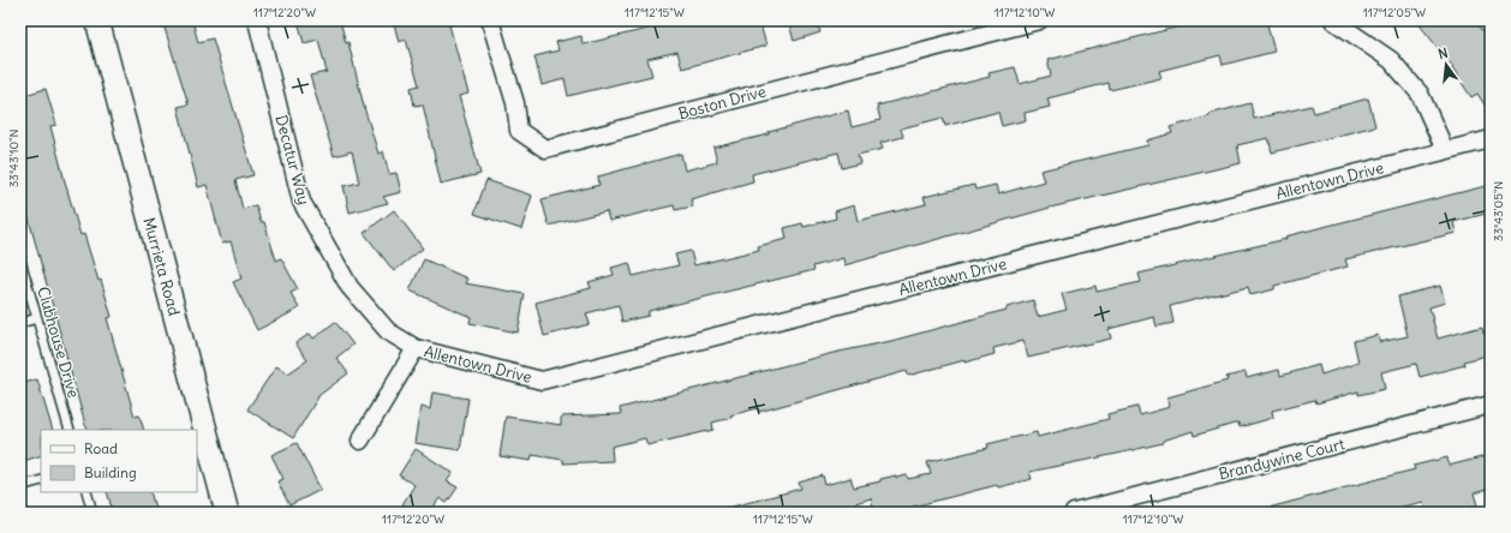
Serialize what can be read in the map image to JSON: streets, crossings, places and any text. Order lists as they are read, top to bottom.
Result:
{
  "streets": {
    "main road": ["Murrieta Road"],
    "street": [
      "Boston Drive",
      "Decatur Way",
      "Allentown Drive",
      "Brandywine Court"
    ],
    "lane": ["Clubhouse Drive"]
  },
  "crossings": [
    ["Decatur Way", "Allentown Drive"]
  ],
  "legend": ["Road", "Building"],
  "north": "top",
  "coordinates": [
    "117°12'20\"W",
    "117°12'15\"W",
    "117°12'10\"W",
    "117°12'05\"W",
    "33°43'10\"N",
    "33°43'05\"N"
  ]
}
